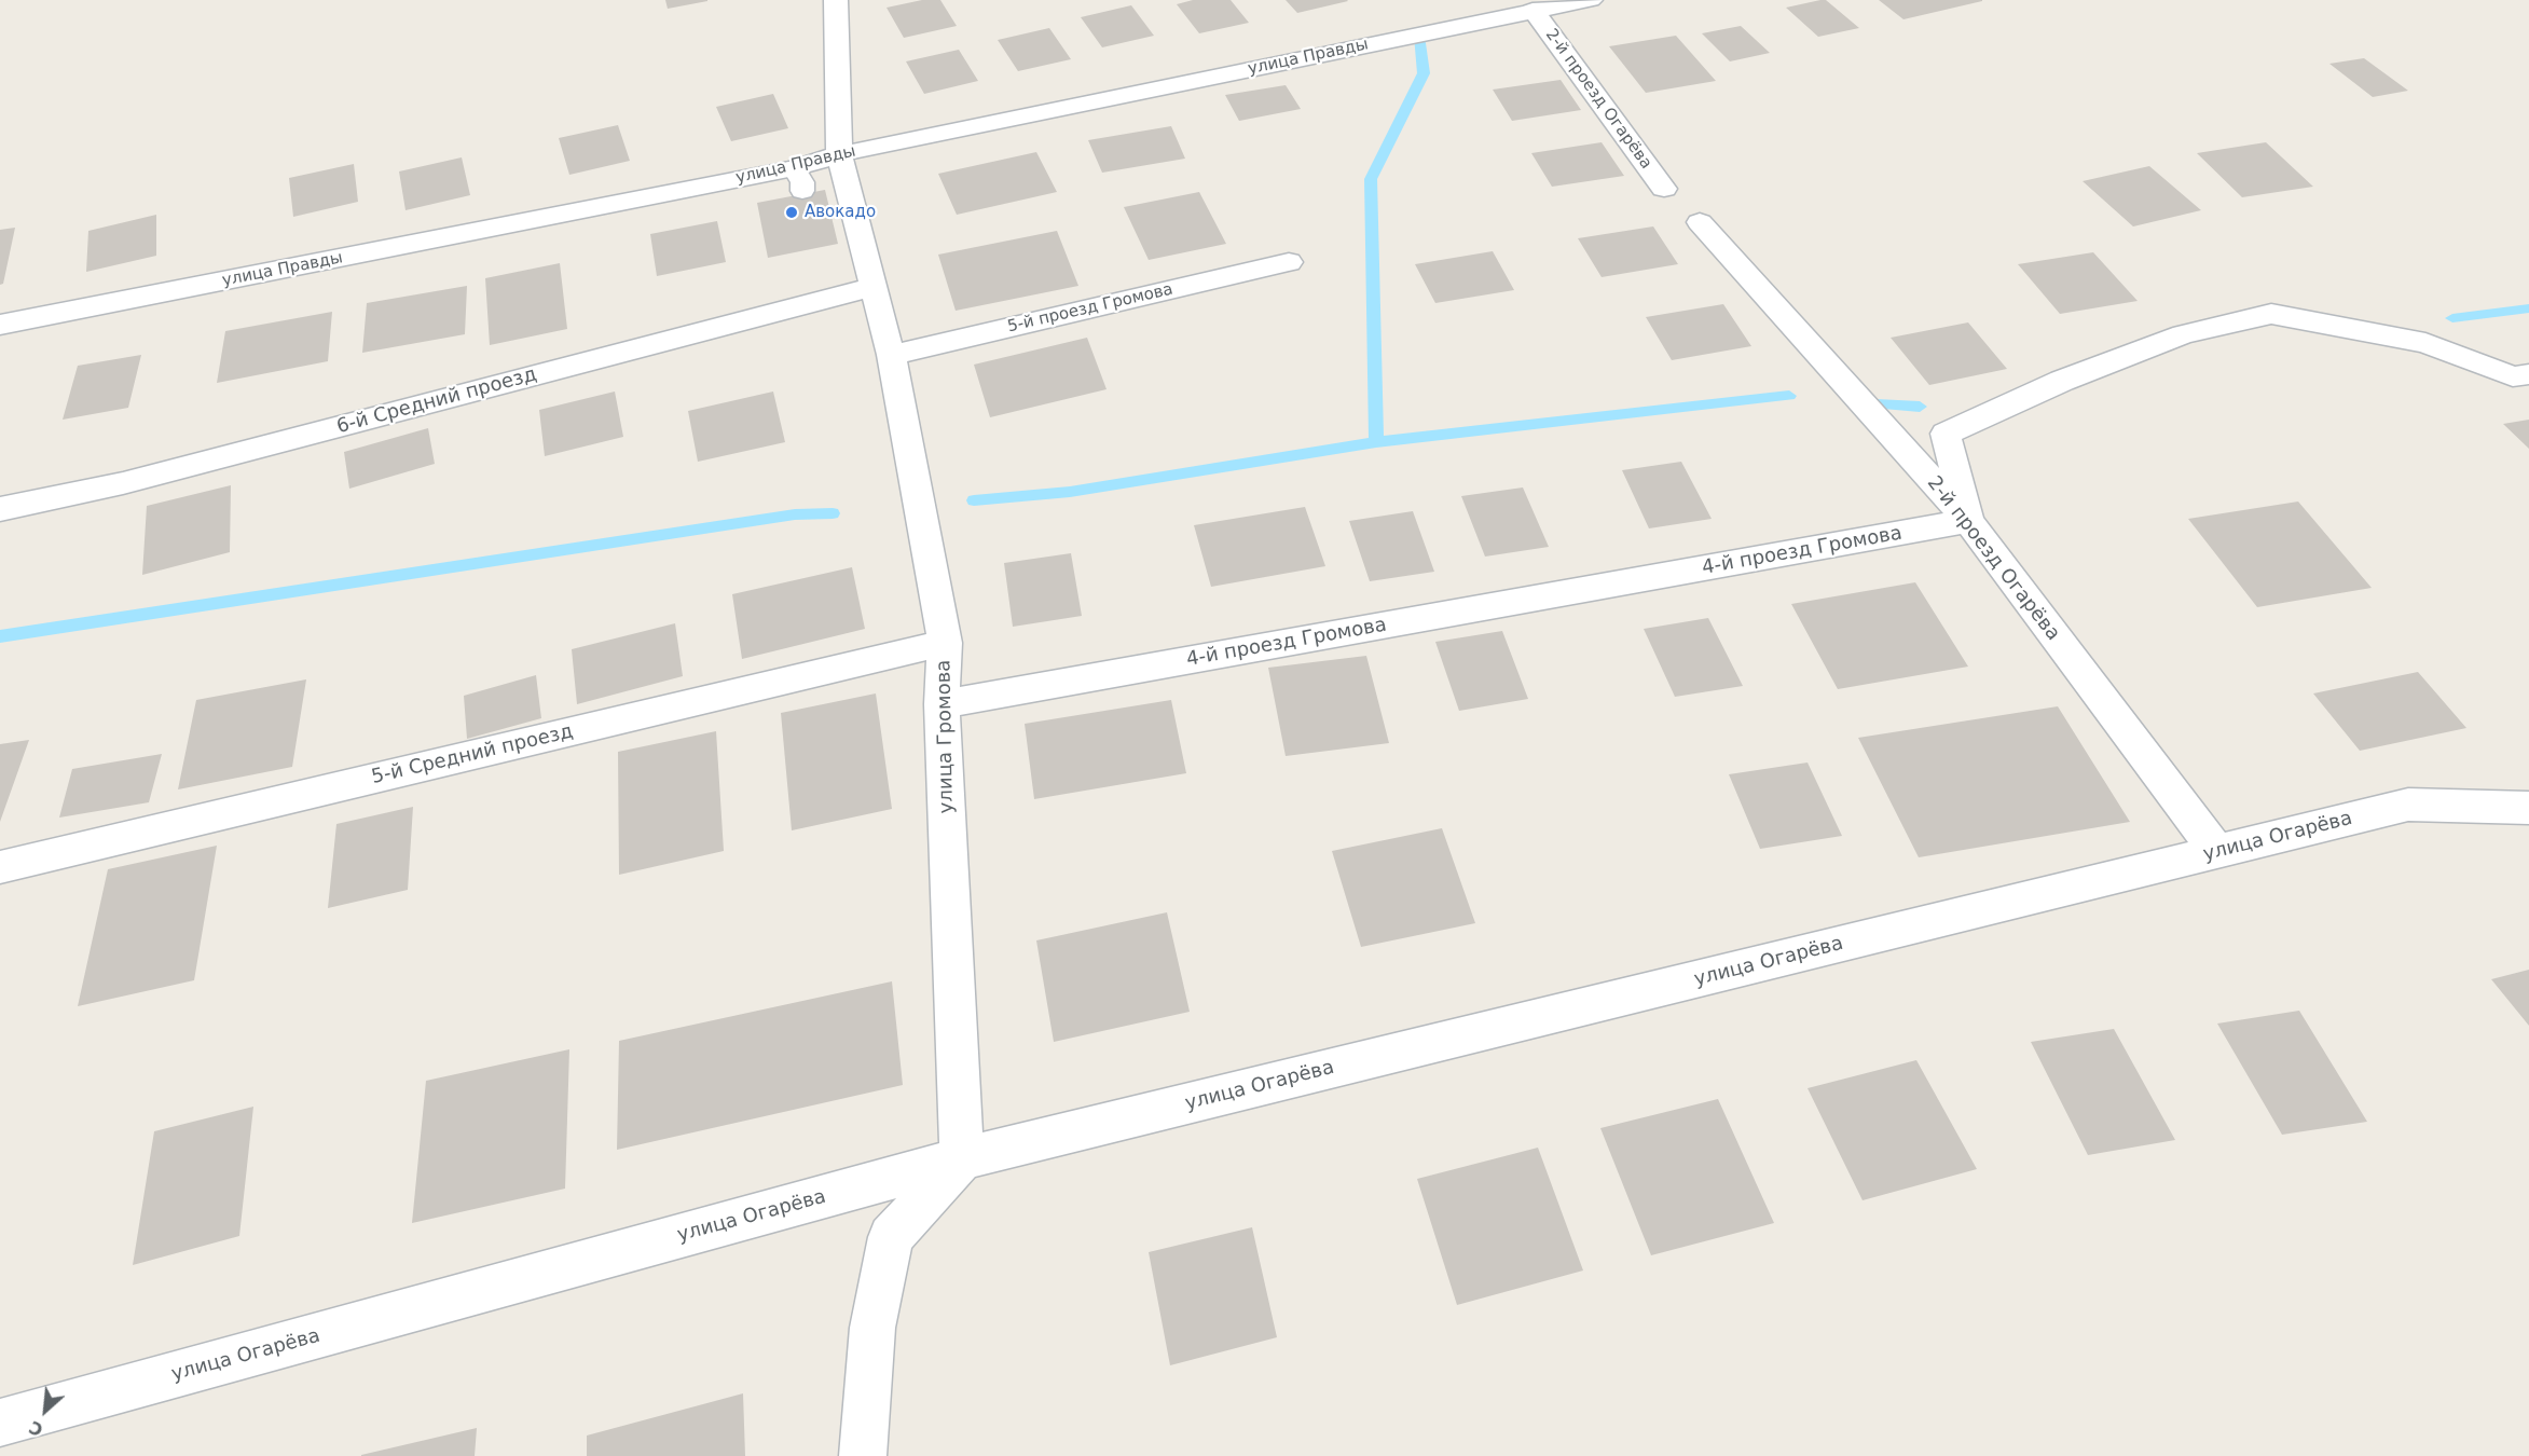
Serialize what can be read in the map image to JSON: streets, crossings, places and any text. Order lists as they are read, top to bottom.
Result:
{
  "streets": {
    "street": [
      "улица Правды",
      "2-й проезд Огарёва",
      "5-й проезд Громова",
      "6-й Средний проезд",
      "4-й проезд Громова",
      "улица Громова",
      "5-й Средний проезд",
      "улица Огарёва"
    ]
  },
  "crossings": [
    ["улица Правды", "2-й проезд Огарёва"],
    ["улица Правды", "улица Громова"],
    ["2-й проезд Огарёва", "4-й проезд Громова"],
    ["2-й проезд Огарёва", "улица Огарёва"],
    ["5-й проезд Громова", "улица Громова"],
    ["6-й Средний проезд", "улица Громова"],
    ["4-й проезд Громова", "улица Громова"],
    ["улица Громова", "5-й Средний проезд"],
    ["улица Громова", "улица Огарёва"]
  ],
  "places": ["Авокадо"],
  "north": "bottom left"
}
